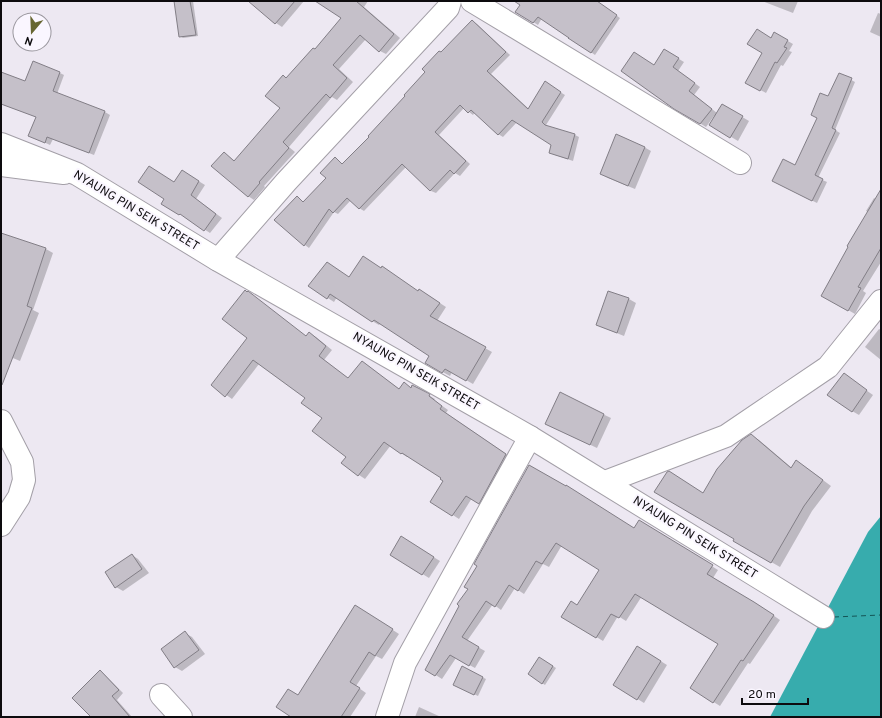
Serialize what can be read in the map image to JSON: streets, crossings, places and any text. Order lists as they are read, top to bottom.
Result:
{
  "streets": {
    "street": ["NYAUNG PIN SEIK STREET"]
  },
  "scale_bar": "20 m",
  "north": "bottom"
}
